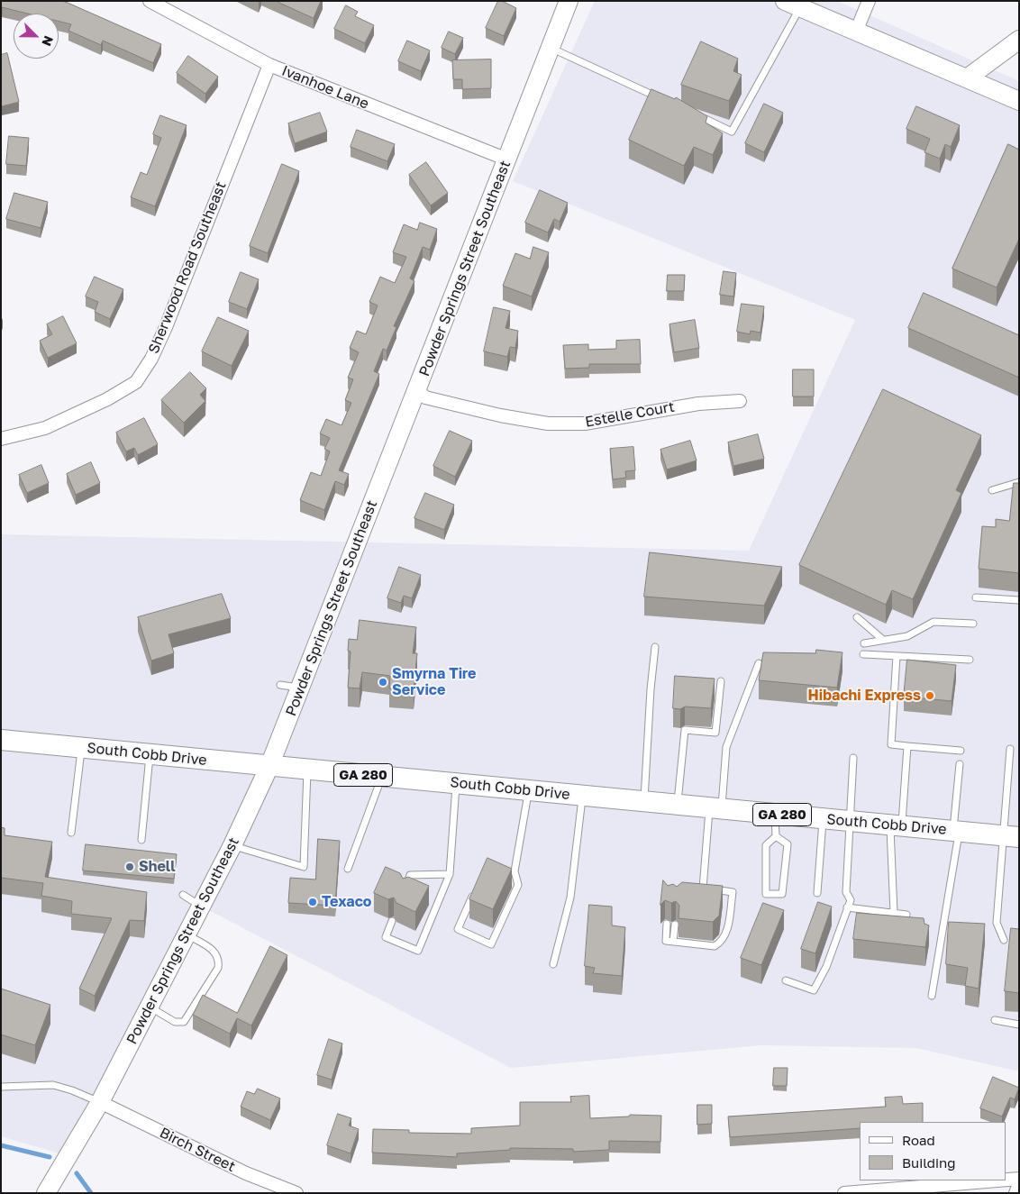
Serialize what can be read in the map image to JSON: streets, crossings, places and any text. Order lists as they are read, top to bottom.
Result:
{
  "streets": {
    "main road": ["South Cobb Drive", "GA 280"],
    "street": [
      "Ivanhoe Lane",
      "Sherwood Road Southeast",
      "Powder Springs Street Southeast",
      "Estelle Court",
      "Birch Street"
    ]
  },
  "crossings": [
    ["Ivanhoe Lane", "Sherwood Road Southeast"],
    ["Ivanhoe Lane", "Powder Springs Street Southeast"],
    ["Powder Springs Street Southeast", "Estelle Court"],
    ["Powder Springs Street Southeast", "South Cobb Drive"],
    ["Powder Springs Street Southeast", "Birch Street"]
  ],
  "places": [
    "Smyrna Tire Service",
    "Hibachi Express",
    "Shell",
    "Texaco"
  ],
  "legend": ["Road", "Building"],
  "north": "bottom right"
}
